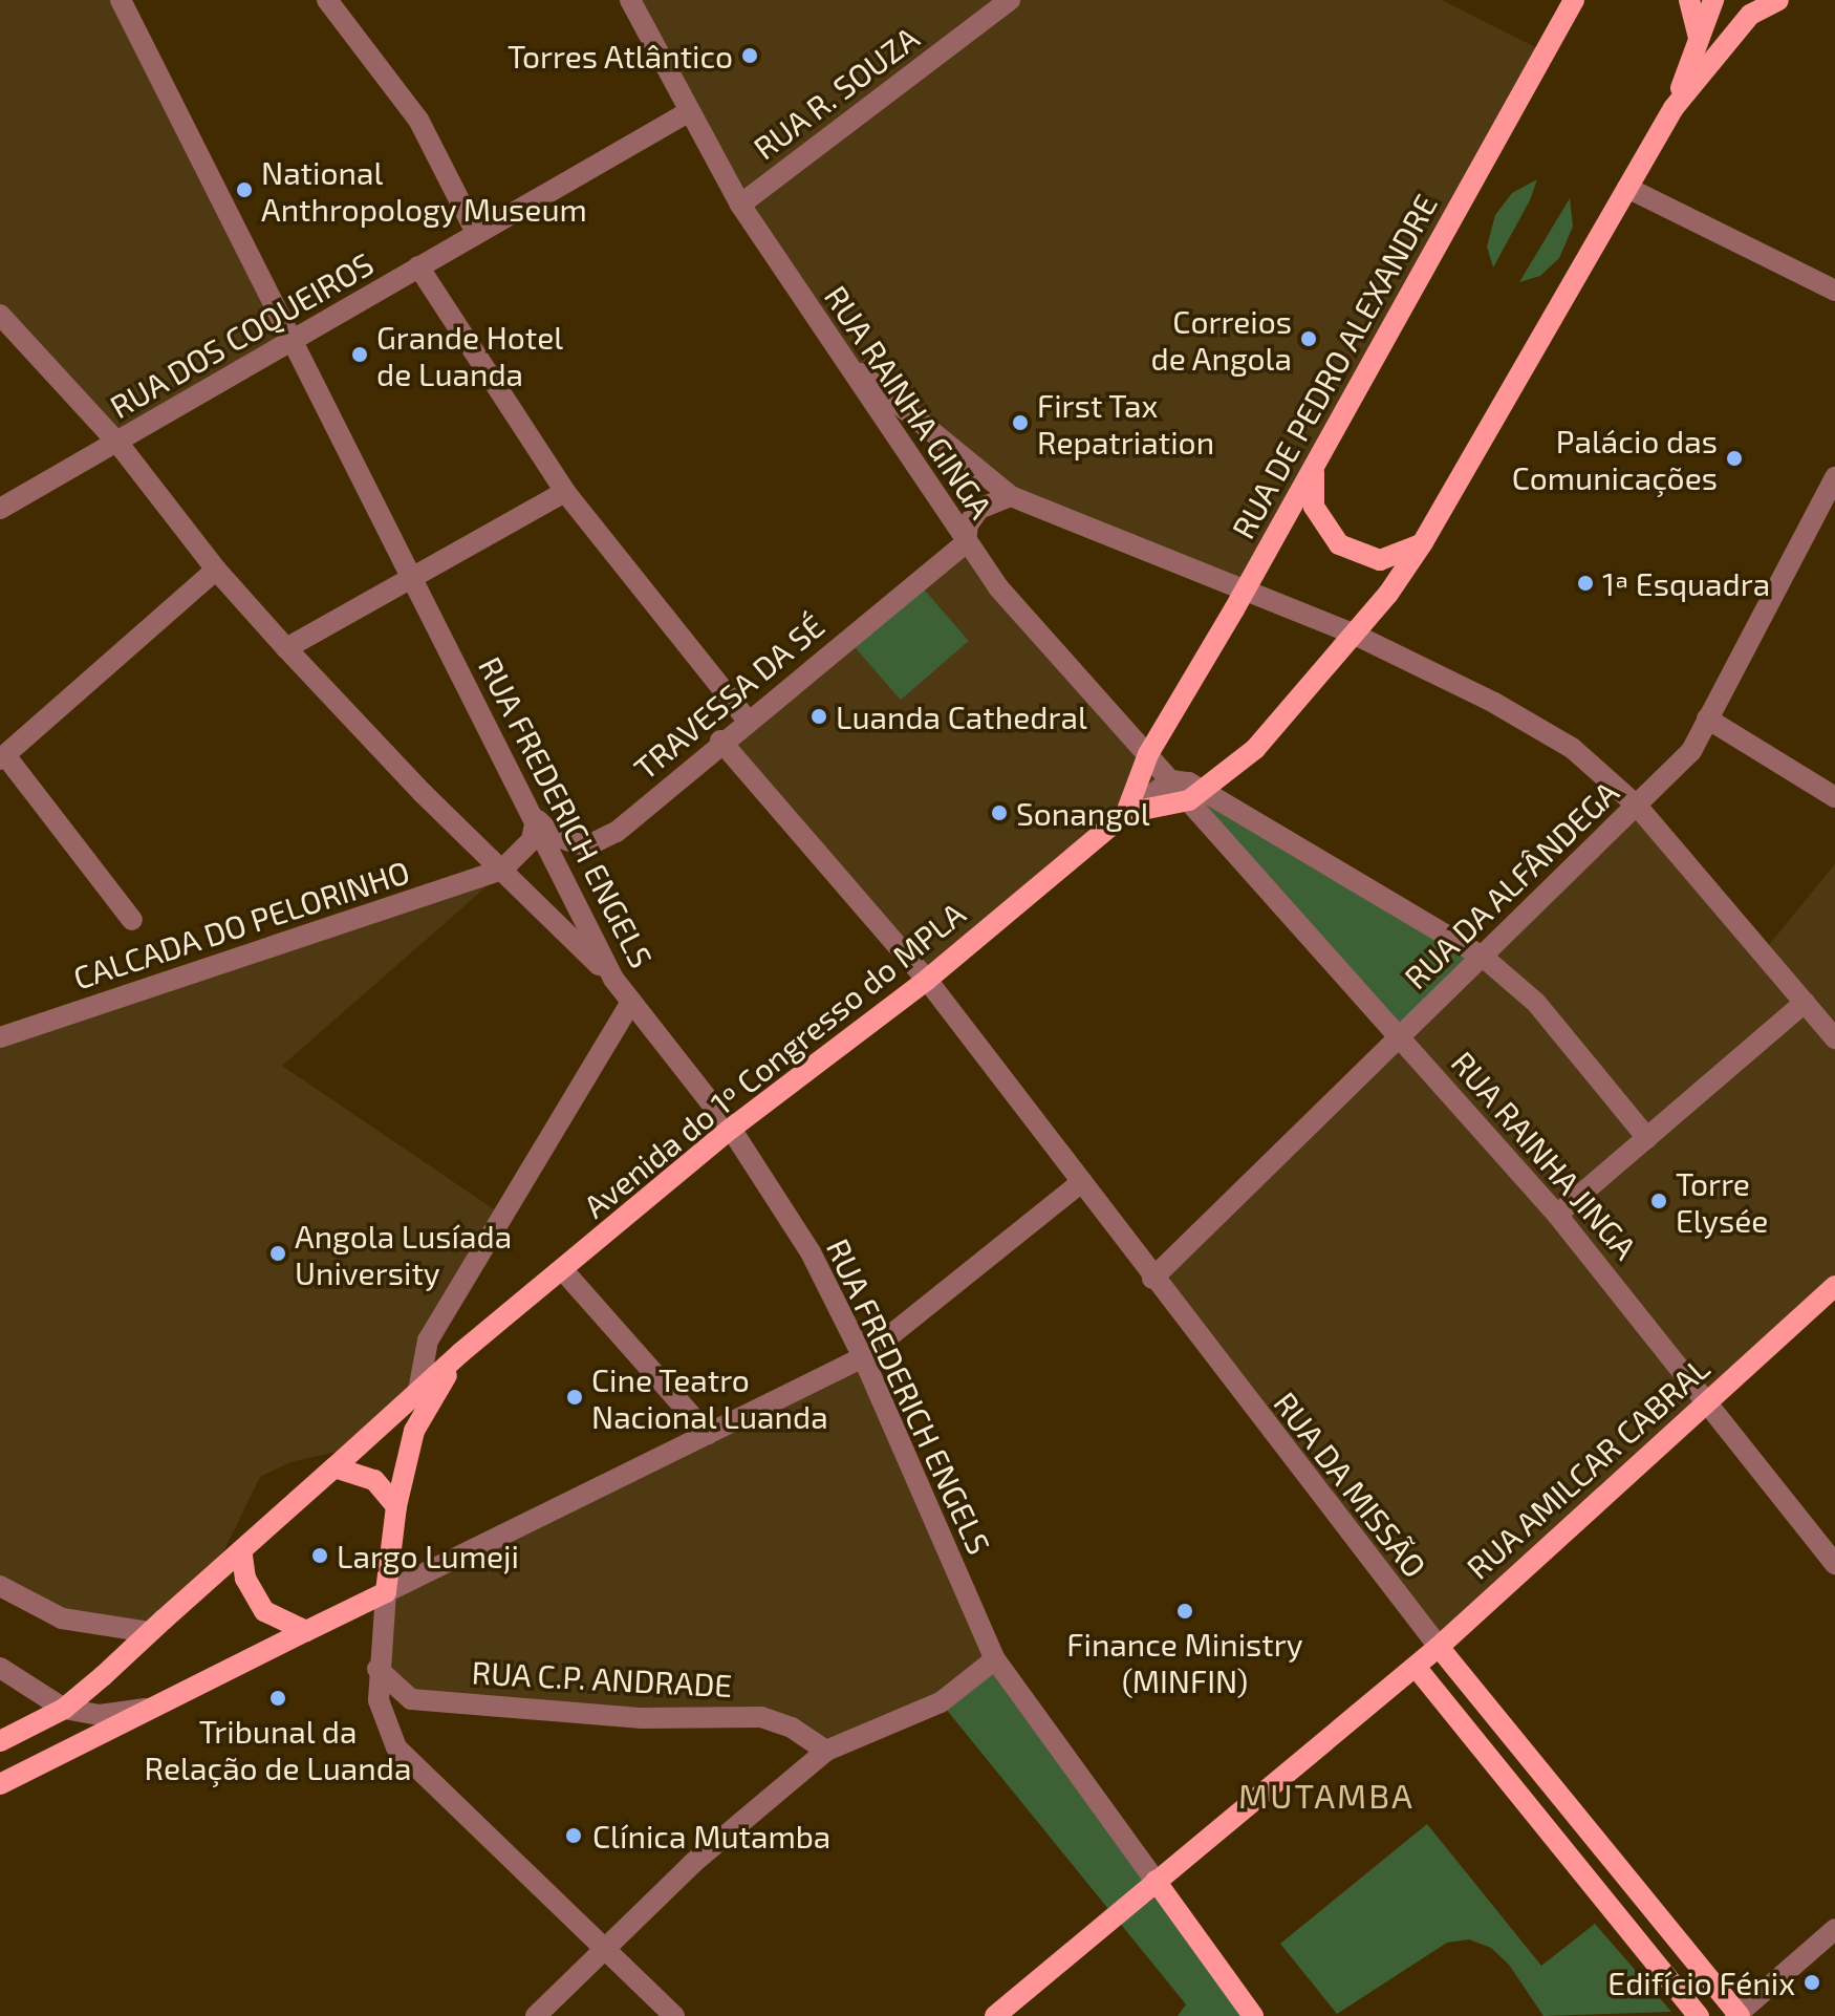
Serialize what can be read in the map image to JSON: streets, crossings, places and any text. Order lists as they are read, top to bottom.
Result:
{
  "streets": {
    "main road": [
      "RUA DE PEDRO ALEXANDRE",
      "Avenida do 1º Congresso do MPLA",
      "RUA AMILCAR CABRAL",
      "RUA DA MISSÃO"
    ],
    "street": [
      "RUA R. SOUZA",
      "RUA DOS COQUEIROS",
      "RUA RAINHA GINGA",
      "TRAVESSA DA SÉ",
      "RUA FREDERICH ENGELS",
      "RUA DA ALFÂNDEGA",
      "CALCADA DO PELORINHO",
      "RUA RAINHA JINGA",
      "RUA C.P. ANDRADE"
    ]
  },
  "crossings": [
    ["RUA R. SOUZA", "RUA RAINHA GINGA"],
    ["RUA DOS COQUEIROS", "RUA RAINHA GINGA"],
    ["RUA DOS COQUEIROS", "RUA FREDERICH ENGELS"],
    ["RUA DE PEDRO ALEXANDRE", "RUA RAINHA GINGA"],
    ["RUA DE PEDRO ALEXANDRE", "Avenida do 1º Congresso do MPLA"],
    ["RUA RAINHA GINGA", "TRAVESSA DA SÉ"],
    ["RUA RAINHA GINGA", "Avenida do 1º Congresso do MPLA"],
    ["TRAVESSA DA SÉ", "RUA FREDERICH ENGELS"],
    ["TRAVESSA DA SÉ", "RUA DA MISSÃO"],
    ["RUA FREDERICH ENGELS", "Avenida do 1º Congresso do MPLA"],
    ["RUA FREDERICH ENGELS", "RUA AMILCAR CABRAL"],
    ["RUA DA ALFÂNDEGA", "RUA RAINHA JINGA"],
    ["RUA DA ALFÂNDEGA", "RUA DA MISSÃO"],
    ["Avenida do 1º Congresso do MPLA", "RUA RAINHA JINGA"],
    ["Avenida do 1º Congresso do MPLA", "RUA DA MISSÃO"],
    ["RUA RAINHA JINGA", "RUA AMILCAR CABRAL"],
    ["RUA AMILCAR CABRAL", "RUA DA MISSÃO"]
  ],
  "districts": ["MUTAMBA"],
  "places": [
    "Torres Atlântico",
    "National Anthropology Museum",
    "Correios de Angola",
    "Grande Hotel de Luanda",
    "First Tax Repatriation",
    "Palácio das Comunicações",
    "1ª Esquadra",
    "Luanda Cathedral",
    "Sonangol",
    "Torre Elysée",
    "Angola Lusíada University",
    "Cine Teatro Nacional Luanda",
    "Largo Lumeji",
    "Finance Ministry (MINFIN)",
    "Tribunal da Relação de Luanda",
    "Clínica Mutamba",
    "Edifício Fénix"
  ]
}
